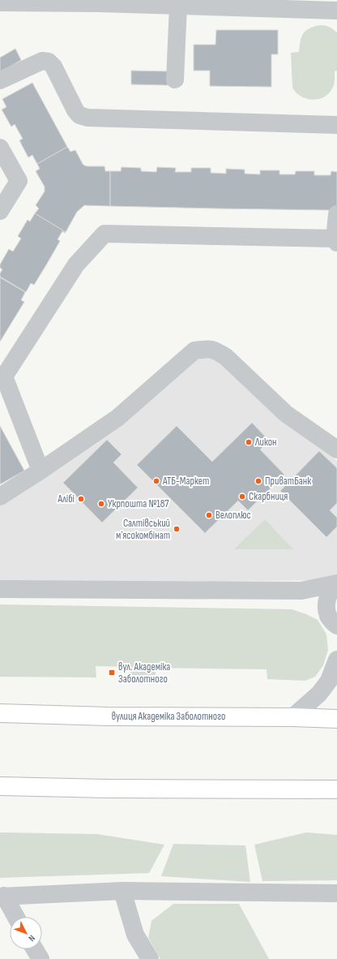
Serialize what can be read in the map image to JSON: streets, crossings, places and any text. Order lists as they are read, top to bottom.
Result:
{
  "streets": {
    "highway": ["вулиця Академіка Заболотного"]
  },
  "places": {
    "other": [
      "Ликон",
      "АТБ-Маркет",
      "ПриватБанк",
      "Скарбниця",
      "Алібі",
      "Укрпошта №187",
      "Велоплюс",
      "Салтівський мʼясокомбінат"
    ],
    "transit": ["вул. Академіка Заболотного"]
  },
  "north": "bottom right"
}
